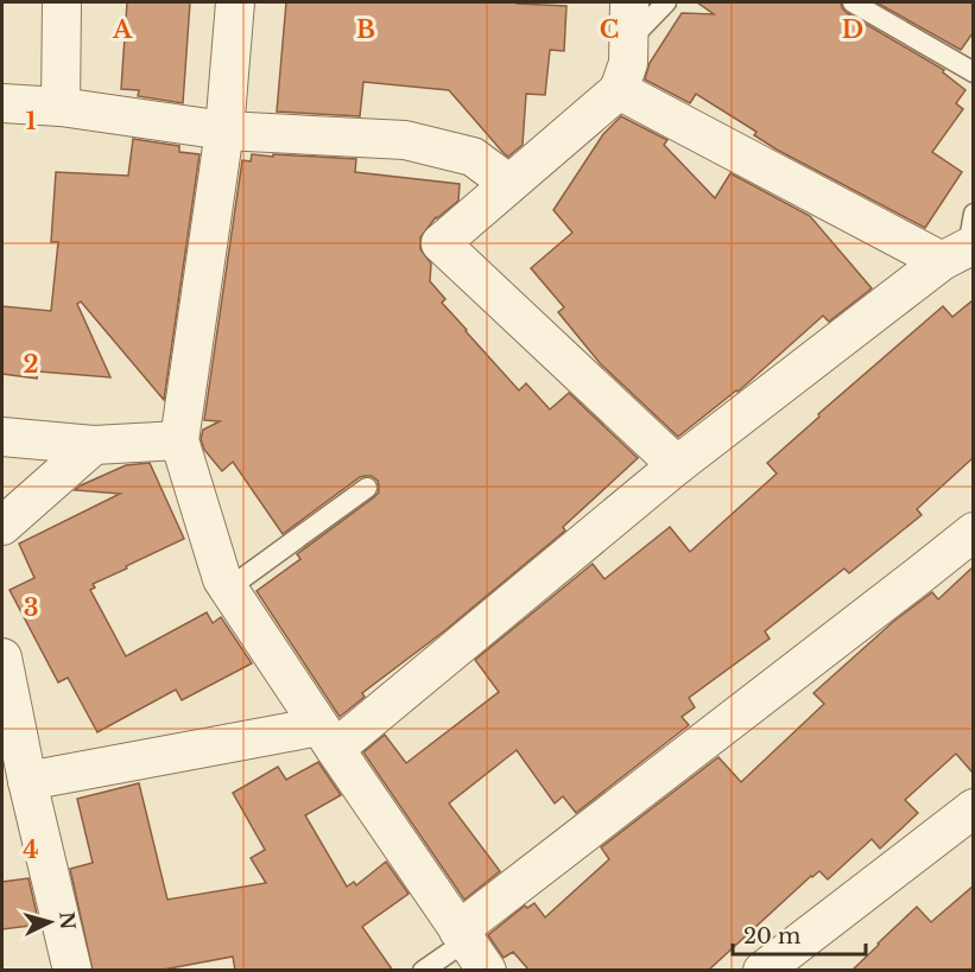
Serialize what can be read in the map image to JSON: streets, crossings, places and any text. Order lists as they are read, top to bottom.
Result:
{
  "scale_bar": "20 m",
  "north": "right",
  "grid": {
    "columns": [
      "A",
      "B",
      "C",
      "D"
    ],
    "rows": [
      "1",
      "2",
      "3",
      "4"
    ]
  }
}
